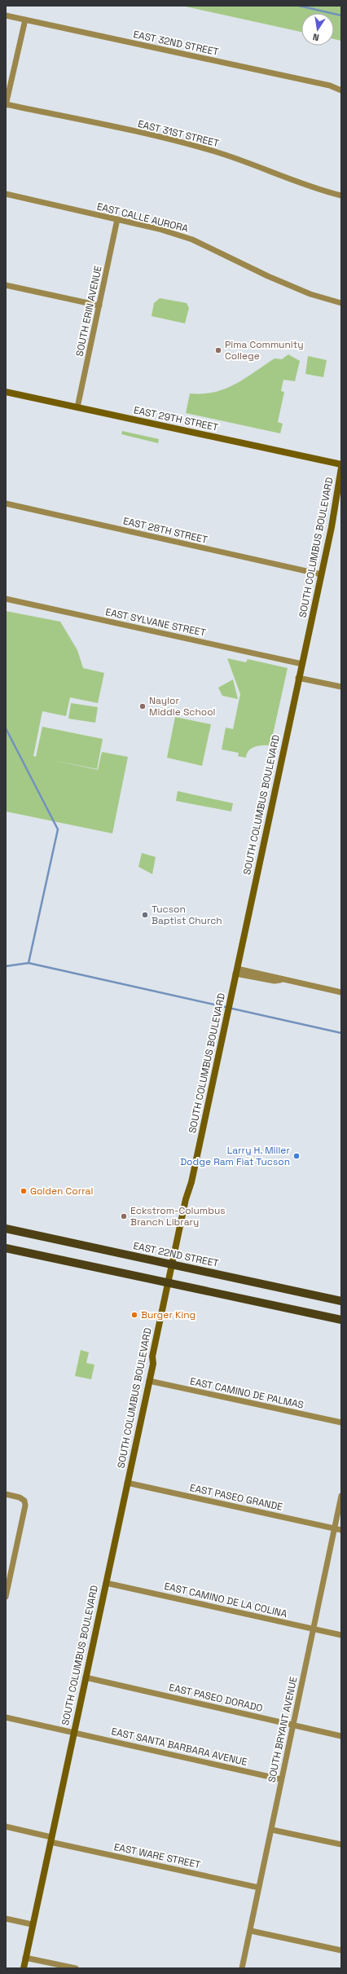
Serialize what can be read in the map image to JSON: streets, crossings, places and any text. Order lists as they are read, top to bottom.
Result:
{
  "streets": {
    "main road": ["EAST 22ND STREET"],
    "street": [
      "EAST 32ND STREET",
      "EAST 31ST STREET",
      "EAST CALLE AURORA",
      "SOUTH ERIN AVENUE",
      "EAST 29TH STREET",
      "EAST 28TH STREET",
      "SOUTH COLUMBUS BOULEVARD",
      "EAST SYLVANE STREET",
      "EAST CAMINO DE PALMAS",
      "EAST PASEO GRANDE",
      "EAST CAMINO DE LA COLINA",
      "EAST PASEO DORADO",
      "SOUTH BRYANT AVENUE",
      "EAST SANTA BARBARA AVENUE",
      "EAST WARE STREET"
    ]
  },
  "crossings": [
    ["EAST CALLE AURORA", "SOUTH ERIN AVENUE"],
    ["SOUTH ERIN AVENUE", "EAST 29TH STREET"],
    ["EAST 28TH STREET", "SOUTH COLUMBUS BOULEVARD"],
    ["SOUTH COLUMBUS BOULEVARD", "EAST SYLVANE STREET"],
    ["SOUTH COLUMBUS BOULEVARD", "EAST 22ND STREET"],
    ["SOUTH COLUMBUS BOULEVARD", "EAST CAMINO DE PALMAS"],
    ["SOUTH COLUMBUS BOULEVARD", "EAST PASEO GRANDE"],
    ["SOUTH COLUMBUS BOULEVARD", "EAST CAMINO DE LA COLINA"],
    ["SOUTH COLUMBUS BOULEVARD", "EAST PASEO DORADO"],
    ["SOUTH COLUMBUS BOULEVARD", "EAST SANTA BARBARA AVENUE"],
    ["SOUTH COLUMBUS BOULEVARD", "EAST WARE STREET"],
    ["EAST PASEO GRANDE", "SOUTH BRYANT AVENUE"],
    ["EAST CAMINO DE LA COLINA", "SOUTH BRYANT AVENUE"],
    ["EAST PASEO DORADO", "SOUTH BRYANT AVENUE"],
    ["SOUTH BRYANT AVENUE", "EAST SANTA BARBARA AVENUE"],
    ["SOUTH BRYANT AVENUE", "EAST WARE STREET"]
  ],
  "places": [
    "Pima Community College",
    "Naylor Middle School",
    "Tucson Baptist Church",
    "Larry H. Miller Dodge Ram Fiat Tucson",
    "Golden Corral",
    "Eckstrom-Columbus Branch Library",
    "Burger King"
  ],
  "north": "bottom"
}
